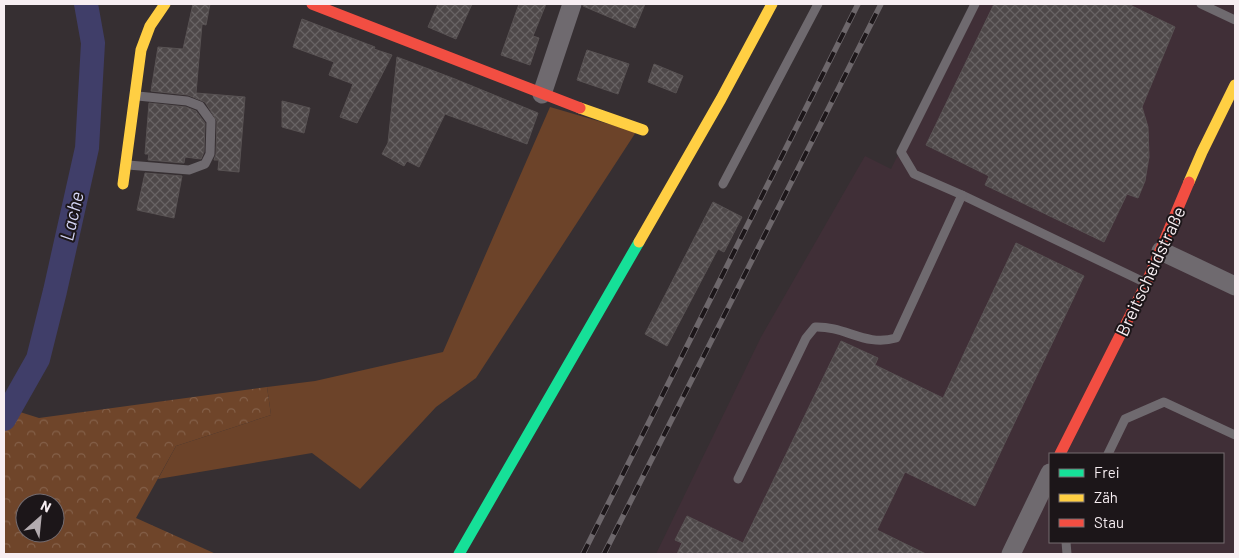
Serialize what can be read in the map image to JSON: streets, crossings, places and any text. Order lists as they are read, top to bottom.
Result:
{
  "streets": {
    "street": ["Breitscheidstraße"]
  },
  "water": ["Lache"],
  "legend": ["Frei", "Zäh", "Stau"],
  "north": "top right"
}
